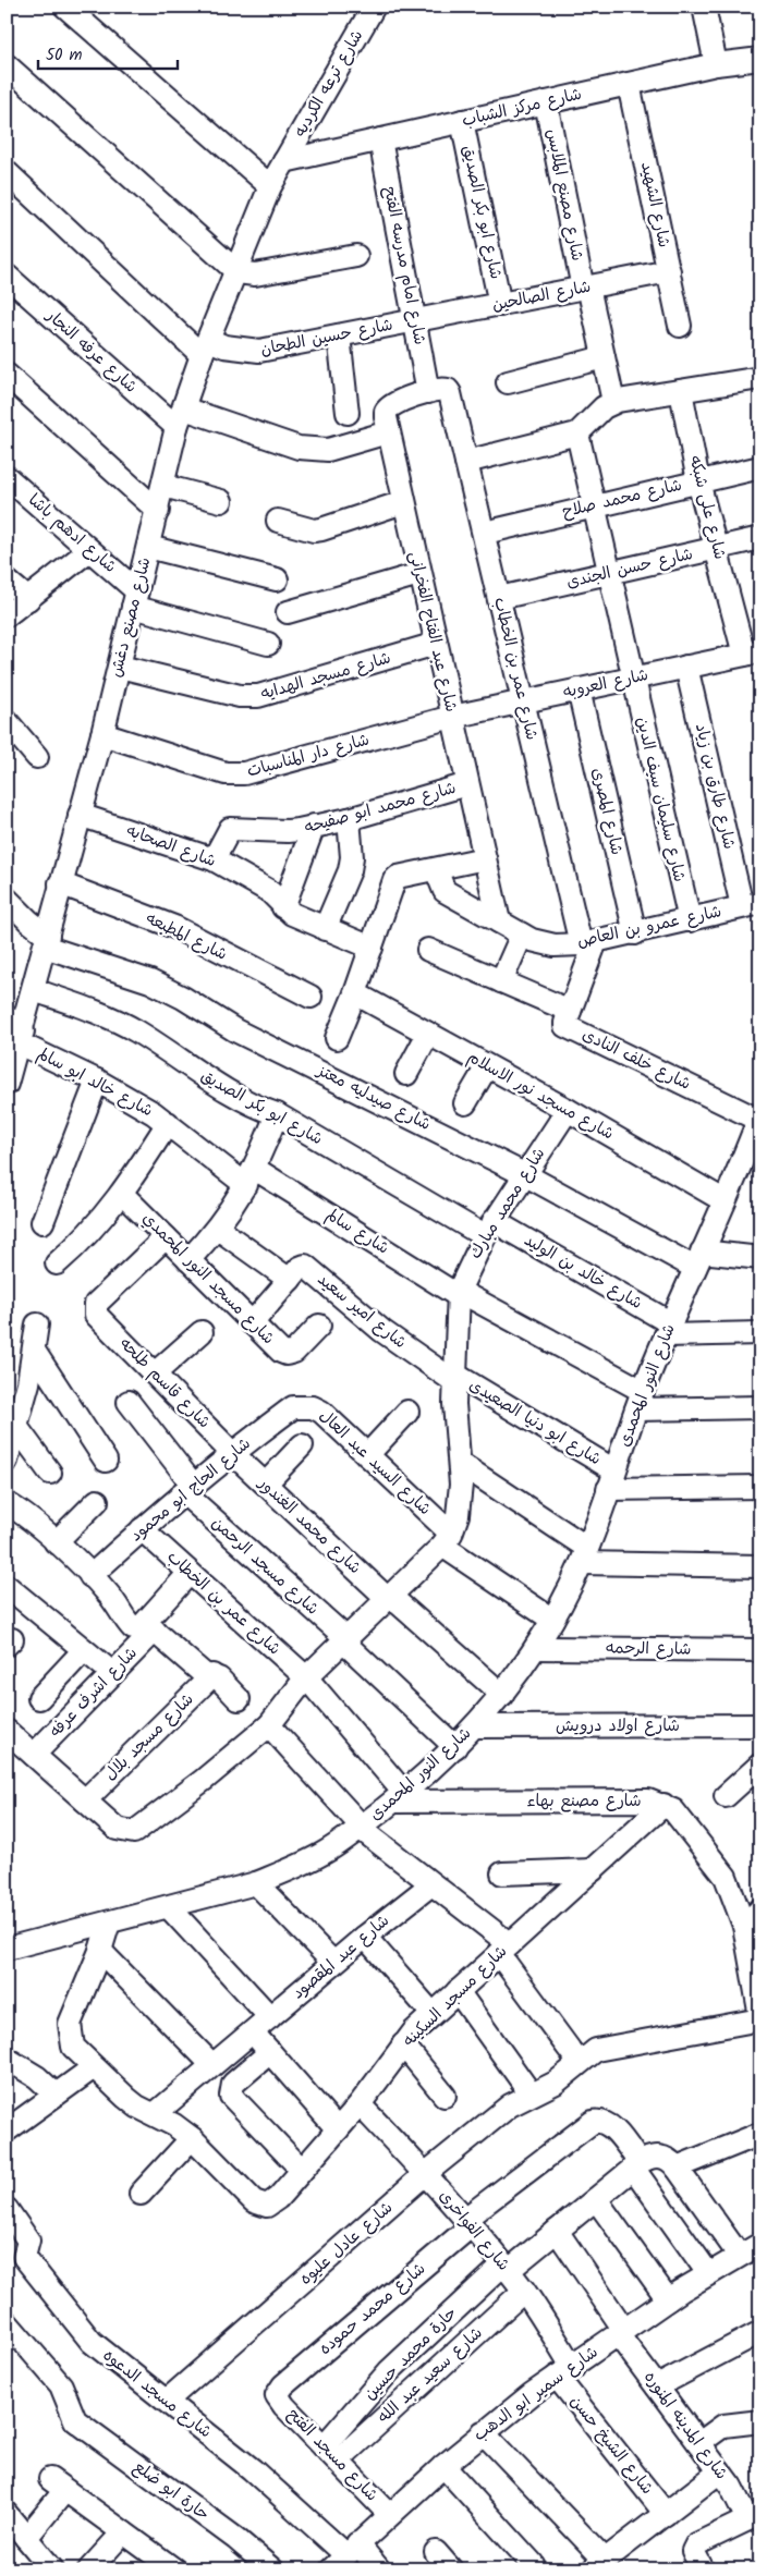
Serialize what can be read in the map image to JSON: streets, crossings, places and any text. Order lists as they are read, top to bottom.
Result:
{
  "streets": {
    "street": [
      "شارع ترعه الكرديه",
      "شارع مركز الشباب",
      "شارع مصنع الملابس",
      "شارع الشهيد",
      "شارع ابو بكر الصديق",
      "شارع امام مدرسه الفتح",
      "شارع الصالحين",
      "شارع حسين الطحان",
      "شارع عرفه النجار",
      "شارع محمد صلاح",
      "شارع على شبكه",
      "شارع ادهم باشا",
      "شارع حسن الجندى",
      "شارع مصنع دغش",
      "شارع عبد الفتاح الفخرانى",
      "شارع عمر بن الخطاب",
      "شارع مسجد الهدايه",
      "شارع العروبه",
      "شارع دار المناسبات",
      "شارع طارق بن زياد",
      "شارع سليمان سيف الدين",
      "شارع محمد ابو صفيحه",
      "شارع المصرى",
      "شارع الصحابه",
      "شارع عمرو بن العاص",
      "شارع المطبعه",
      "شارع خلف النادى",
      "شارع خالد ابو سالم",
      "شارع مسجد نور الاسلام",
      "شارع صيدليه معتز",
      "شارع محمد مبارك",
      "شارع سالم",
      "شارع خالد بن الوليد",
      "شارع مسجد النور المحمدي",
      "شارع امير سعيد",
      "شارع قاسم طلحه",
      "شارع النور المحمدى",
      "شارع ابو دنيا الصعيدى",
      "شارع السيد عبد العال",
      "شارع الحاج ابو محمود",
      "شارع محمد الغندور",
      "شارع مسجد الرحمن",
      "شارع الرحمه",
      "شارع اشرف عرفه",
      "شارع اولاد درويش",
      "شارع مسجد بلال",
      "شارع مصنع بهاء",
      "شارع عبد المقصود",
      "شارع مسجد السكينه",
      "شارع الفواخرى",
      "شارع عادل عليوه",
      "شارع محمد حموده",
      "حارة محمد حسين",
      "شارع سعيد عبد الله",
      "شارع مسجد الدعوه",
      "شارع سمير ابو الدهب",
      "شارع المدينه المنوره",
      "شارع الشيخ حسن",
      "شارع مسجد الفتح",
      "حارة ابو ضلع"
    ]
  },
  "crossings": [
    ["شارع ترعه الكرديه", "شارع مركز الشباب"],
    ["شارع ترعه الكرديه", "شارع مصنع دغش"],
    ["شارع مركز الشباب", "شارع مصنع الملابس"],
    ["شارع مركز الشباب", "شارع الشهيد"],
    ["شارع مركز الشباب", "شارع ابو بكر الصديق"],
    ["شارع مركز الشباب", "شارع امام مدرسه الفتح"],
    ["شارع مركز الشباب", "شارع مصنع دغش"],
    ["شارع مصنع الملابس", "شارع الصالحين"],
    ["شارع الشهيد", "شارع الصالحين"],
    ["شارع ابو بكر الصديق", "شارع الصالحين"],
    ["شارع ابو بكر الصديق", "شارع مصنع دغش"],
    ["شارع ابو بكر الصديق", "شارع محمد مبارك"],
    ["شارع ابو بكر الصديق", "شارع خالد بن الوليد"],
    ["شارع امام مدرسه الفتح", "شارع الصالحين"],
    ["شارع امام مدرسه الفتح", "شارع حسين الطحان"],
    ["شارع امام مدرسه الفتح", "شارع عبد الفتاح الفخرانى"],
    ["شارع الصالحين", "شارع حسين الطحان"],
    ["شارع حسين الطحان", "شارع مصنع دغش"],
    ["شارع عرفه النجار", "شارع مصنع دغش"],
    ["شارع محمد صلاح", "شارع على شبكه"],
    ["شارع محمد صلاح", "شارع عمر بن الخطاب"],
    ["شارع على شبكه", "شارع حسن الجندى"],
    ["شارع على شبكه", "شارع العروبه"],
    ["شارع ادهم باشا", "شارع مصنع دغش"],
    ["شارع حسن الجندى", "شارع عمر بن الخطاب"],
    ["شارع مصنع دغش", "شارع مسجد الهدايه"],
    ["شارع مصنع دغش", "شارع دار المناسبات"],
    ["شارع مصنع دغش", "شارع الصحابه"],
    ["شارع مصنع دغش", "شارع المطبعه"],
    ["شارع مصنع دغش", "شارع خالد ابو سالم"],
    ["شارع مصنع دغش", "شارع صيدليه معتز"],
    ["شارع عبد الفتاح الفخرانى", "شارع عمر بن الخطاب"],
    ["شارع عبد الفتاح الفخرانى", "شارع مسجد الهدايه"],
    ["شارع عبد الفتاح الفخرانى", "شارع العروبه"],
    ["شارع عبد الفتاح الفخرانى", "شارع دار المناسبات"],
    ["شارع عبد الفتاح الفخرانى", "شارع محمد ابو صفيحه"],
    ["شارع عبد الفتاح الفخرانى", "شارع عمرو بن العاص"],
    ["شارع عمر بن الخطاب", "شارع العروبه"],
    ["شارع عمر بن الخطاب", "شارع عمرو بن العاص"],
    ["شارع عمر بن الخطاب", "شارع خلف النادى"],
    ["شارع عمر بن الخطاب", "شارع النور المحمدى"],
    ["شارع عمر بن الخطاب", "شارع الحاج ابو محمود"],
    ["شارع عمر بن الخطاب", "شارع اشرف عرفه"],
    ["شارع عمر بن الخطاب", "شارع مصنع بهاء"],
    ["شارع العروبه", "شارع دار المناسبات"],
    ["شارع العروبه", "شارع طارق بن زياد"],
    ["شارع العروبه", "شارع سليمان سيف الدين"],
    ["شارع العروبه", "شارع المصرى"],
    ["شارع طارق بن زياد", "شارع عمرو بن العاص"],
    ["شارع سليمان سيف الدين", "شارع عمرو بن العاص"],
    ["شارع محمد ابو صفيحه", "شارع الصحابه"],
    ["شارع المصرى", "شارع عمرو بن العاص"],
    ["شارع عمرو بن العاص", "شارع خلف النادى"],
    ["شارع خلف النادى", "شارع النور المحمدى"],
    ["شارع خالد ابو سالم", "شارع سالم"],
    ["شارع مسجد نور الاسلام", "شارع محمد مبارك"],
    ["شارع مسجد نور الاسلام", "شارع النور المحمدى"],
    ["شارع صيدليه معتز", "شارع محمد مبارك"],
    ["شارع صيدليه معتز", "شارع النور المحمدى"],
    ["شارع محمد مبارك", "شارع سالم"],
    ["شارع محمد مبارك", "شارع خالد بن الوليد"],
    ["شارع محمد مبارك", "شارع امير سعيد"],
    ["شارع محمد مبارك", "شارع ابو دنيا الصعيدى"],
    ["شارع محمد مبارك", "شارع السيد عبد العال"],
    ["شارع سالم", "شارع النور المحمدى"],
    ["شارع خالد بن الوليد", "شارع النور المحمدى"],
    ["شارع مسجد النور المحمدي", "شارع امير سعيد"],
    ["شارع مسجد النور المحمدي", "شارع قاسم طلحه"],
    ["شارع امير سعيد", "شارع ابو دنيا الصعيدى"],
    ["شارع قاسم طلحه", "شارع الحاج ابو محمود"],
    ["شارع قاسم طلحه", "شارع محمد الغندور"],
    ["شارع النور المحمدى", "شارع ابو دنيا الصعيدى"],
    ["شارع النور المحمدى", "شارع السيد عبد العال"],
    ["شارع النور المحمدى", "شارع محمد الغندور"],
    ["شارع النور المحمدى", "شارع مسجد الرحمن"],
    ["شارع النور المحمدى", "شارع الرحمه"],
    ["شارع النور المحمدى", "شارع اولاد درويش"],
    ["شارع النور المحمدى", "شارع مصنع بهاء"],
    ["شارع السيد عبد العال", "شارع الحاج ابو محمود"],
    ["شارع الحاج ابو محمود", "شارع محمد الغندور"],
    ["شارع الحاج ابو محمود", "شارع مسجد الرحمن"],
    ["شارع مصنع بهاء", "شارع مسجد السكينه"],
    ["شارع مصنع بهاء", "شارع عادل عليوه"],
    ["شارع مسجد السكينه", "شارع الفواخرى"],
    ["شارع الفواخرى", "شارع عادل عليوه"],
    ["شارع الفواخرى", "شارع محمد حموده"],
    ["شارع الفواخرى", "حارة محمد حسين"],
    ["شارع الفواخرى", "شارع سعيد عبد الله"],
    ["شارع الفواخرى", "شارع سمير ابو الدهب"],
    ["شارع الفواخرى", "شارع الشيخ حسن"],
    ["شارع عادل عليوه", "شارع مسجد الدعوه"],
    ["شارع محمد حموده", "حارة محمد حسين"],
    ["شارع محمد حموده", "شارع مسجد الفتح"],
    ["حارة محمد حسين", "شارع سعيد عبد الله"],
    ["حارة محمد حسين", "شارع المدينه المنوره"],
    ["حارة محمد حسين", "شارع مسجد الفتح"],
    ["شارع سعيد عبد الله", "شارع مسجد الفتح"],
    ["شارع مسجد الدعوه", "شارع سمير ابو الدهب"],
    ["شارع سمير ابو الدهب", "شارع المدينه المنوره"],
    ["شارع سمير ابو الدهب", "شارع الشيخ حسن"],
    ["شارع سمير ابو الدهب", "شارع مسجد الفتح"]
  ],
  "scale_bar": "50 m"
}
